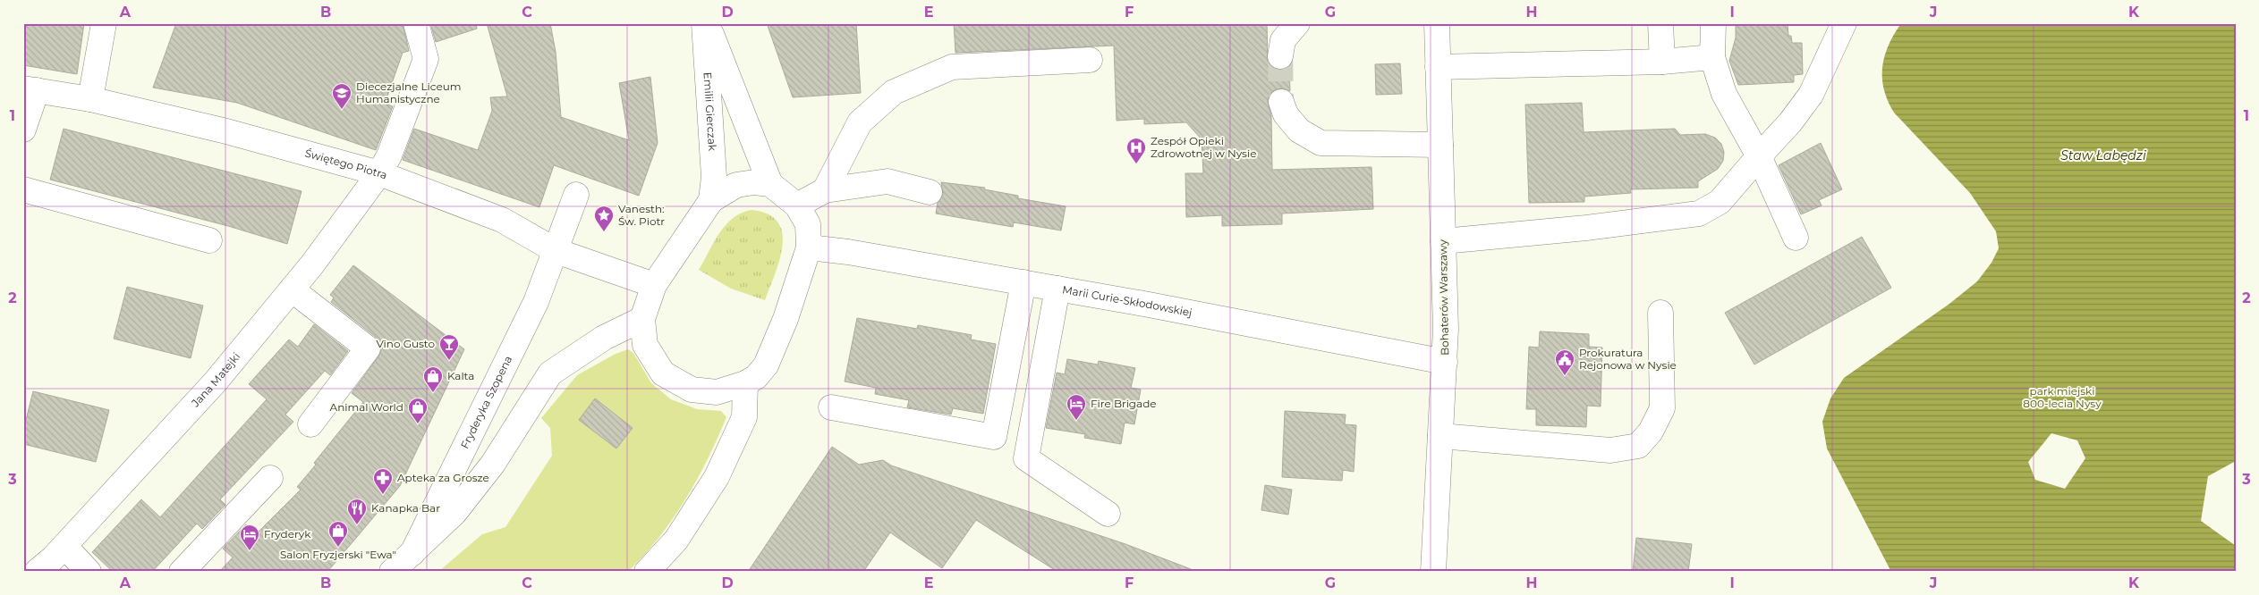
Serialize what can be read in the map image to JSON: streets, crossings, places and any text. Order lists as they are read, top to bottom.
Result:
{
  "streets": {
    "street": [
      "Emilii Gierczak",
      "Świętego Piotra",
      "Bohaterów Warszawy",
      "Marii Curie-Skłodowskiej",
      "Jana Matejki",
      "Fryderyka Szopena"
    ]
  },
  "crossings": [
    ["Świętego Piotra", "Jana Matejki"],
    ["Świętego Piotra", "Fryderyka Szopena"],
    ["Bohaterów Warszawy", "Marii Curie-Skłodowskiej"]
  ],
  "water": ["Staw Łabędzi"],
  "parks": ["park miejski 800-lecia Nysy"],
  "places": {
    "school or university": ["Diecezjalne Liceum Humanistyczne"],
    "hospital": ["Zespół Opieki Zdrowotnej w Nysie"],
    "place": ["Vanesth: Św. Piotr"],
    "bar": ["Vino Gusto"],
    "public building": ["Prokuratura Rejonowa w Nysie"],
    "shop": ["Kalta", "Animal World", "Salon Fryzjerski \"Ewa\""],
    "hotel": ["Fire Brigade", "Fryderyk"],
    "pharmacy": ["Apteka za Grosze"],
    "restaurant": ["Kanapka Bar"]
  },
  "grid": {
    "columns": [
      "A",
      "B",
      "C",
      "D",
      "E",
      "F",
      "G",
      "H",
      "I",
      "J",
      "K"
    ],
    "rows": ["1", "2", "3"]
  }
}
